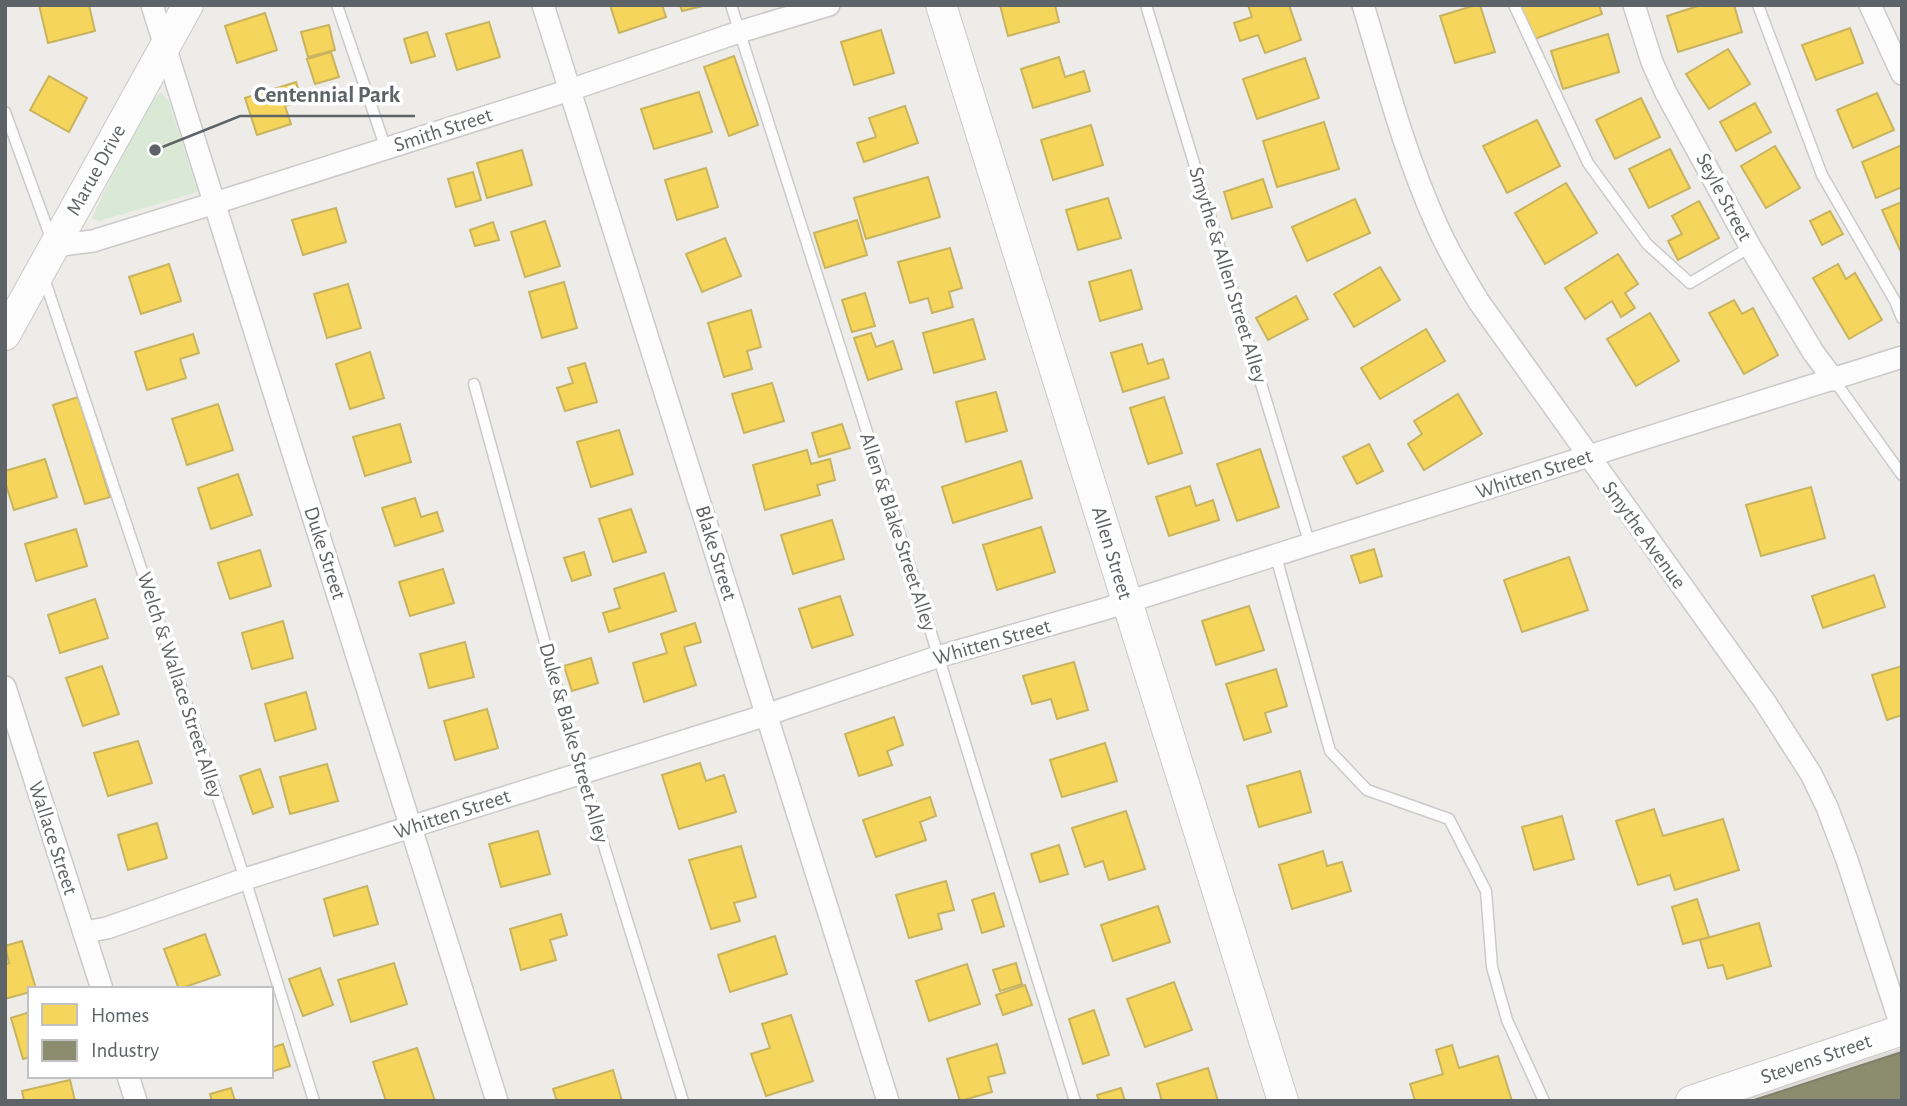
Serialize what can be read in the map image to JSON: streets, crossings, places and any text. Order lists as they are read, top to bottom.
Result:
{
  "streets": {
    "street": [
      "Smith Street",
      "Marue Drive",
      "Seyle Street",
      "Whitten Street",
      "Smythe Avenue",
      "Duke Street",
      "Blake Street",
      "Allen Street",
      "Wallace Street",
      "Stevens Street"
    ],
    "lane": [
      "Smythe & Allen Street Alley",
      "Allen & Blake Street Alley",
      "Welch & Wallace Street Alley",
      "Duke & Blake Street Alley"
    ]
  },
  "crossings": [
    ["Smith Street", "Marue Drive"],
    ["Smith Street", "Allen & Blake Street Alley"],
    ["Smith Street", "Duke Street"],
    ["Smith Street", "Blake Street"],
    ["Smith Street", "Welch & Wallace Street Alley"],
    ["Marue Drive", "Duke Street"],
    ["Marue Drive", "Welch & Wallace Street Alley"],
    ["Seyle Street", "Whitten Street"],
    ["Smythe & Allen Street Alley", "Whitten Street"],
    ["Whitten Street", "Allen & Blake Street Alley"],
    ["Whitten Street", "Smythe Avenue"],
    ["Whitten Street", "Duke Street"],
    ["Whitten Street", "Blake Street"],
    ["Whitten Street", "Allen Street"],
    ["Whitten Street", "Welch & Wallace Street Alley"],
    ["Whitten Street", "Duke & Blake Street Alley"],
    ["Whitten Street", "Wallace Street"],
    ["Smythe Avenue", "Stevens Street"]
  ],
  "places": ["Centennial Park"],
  "legend": ["Homes", "Industry"]
}
